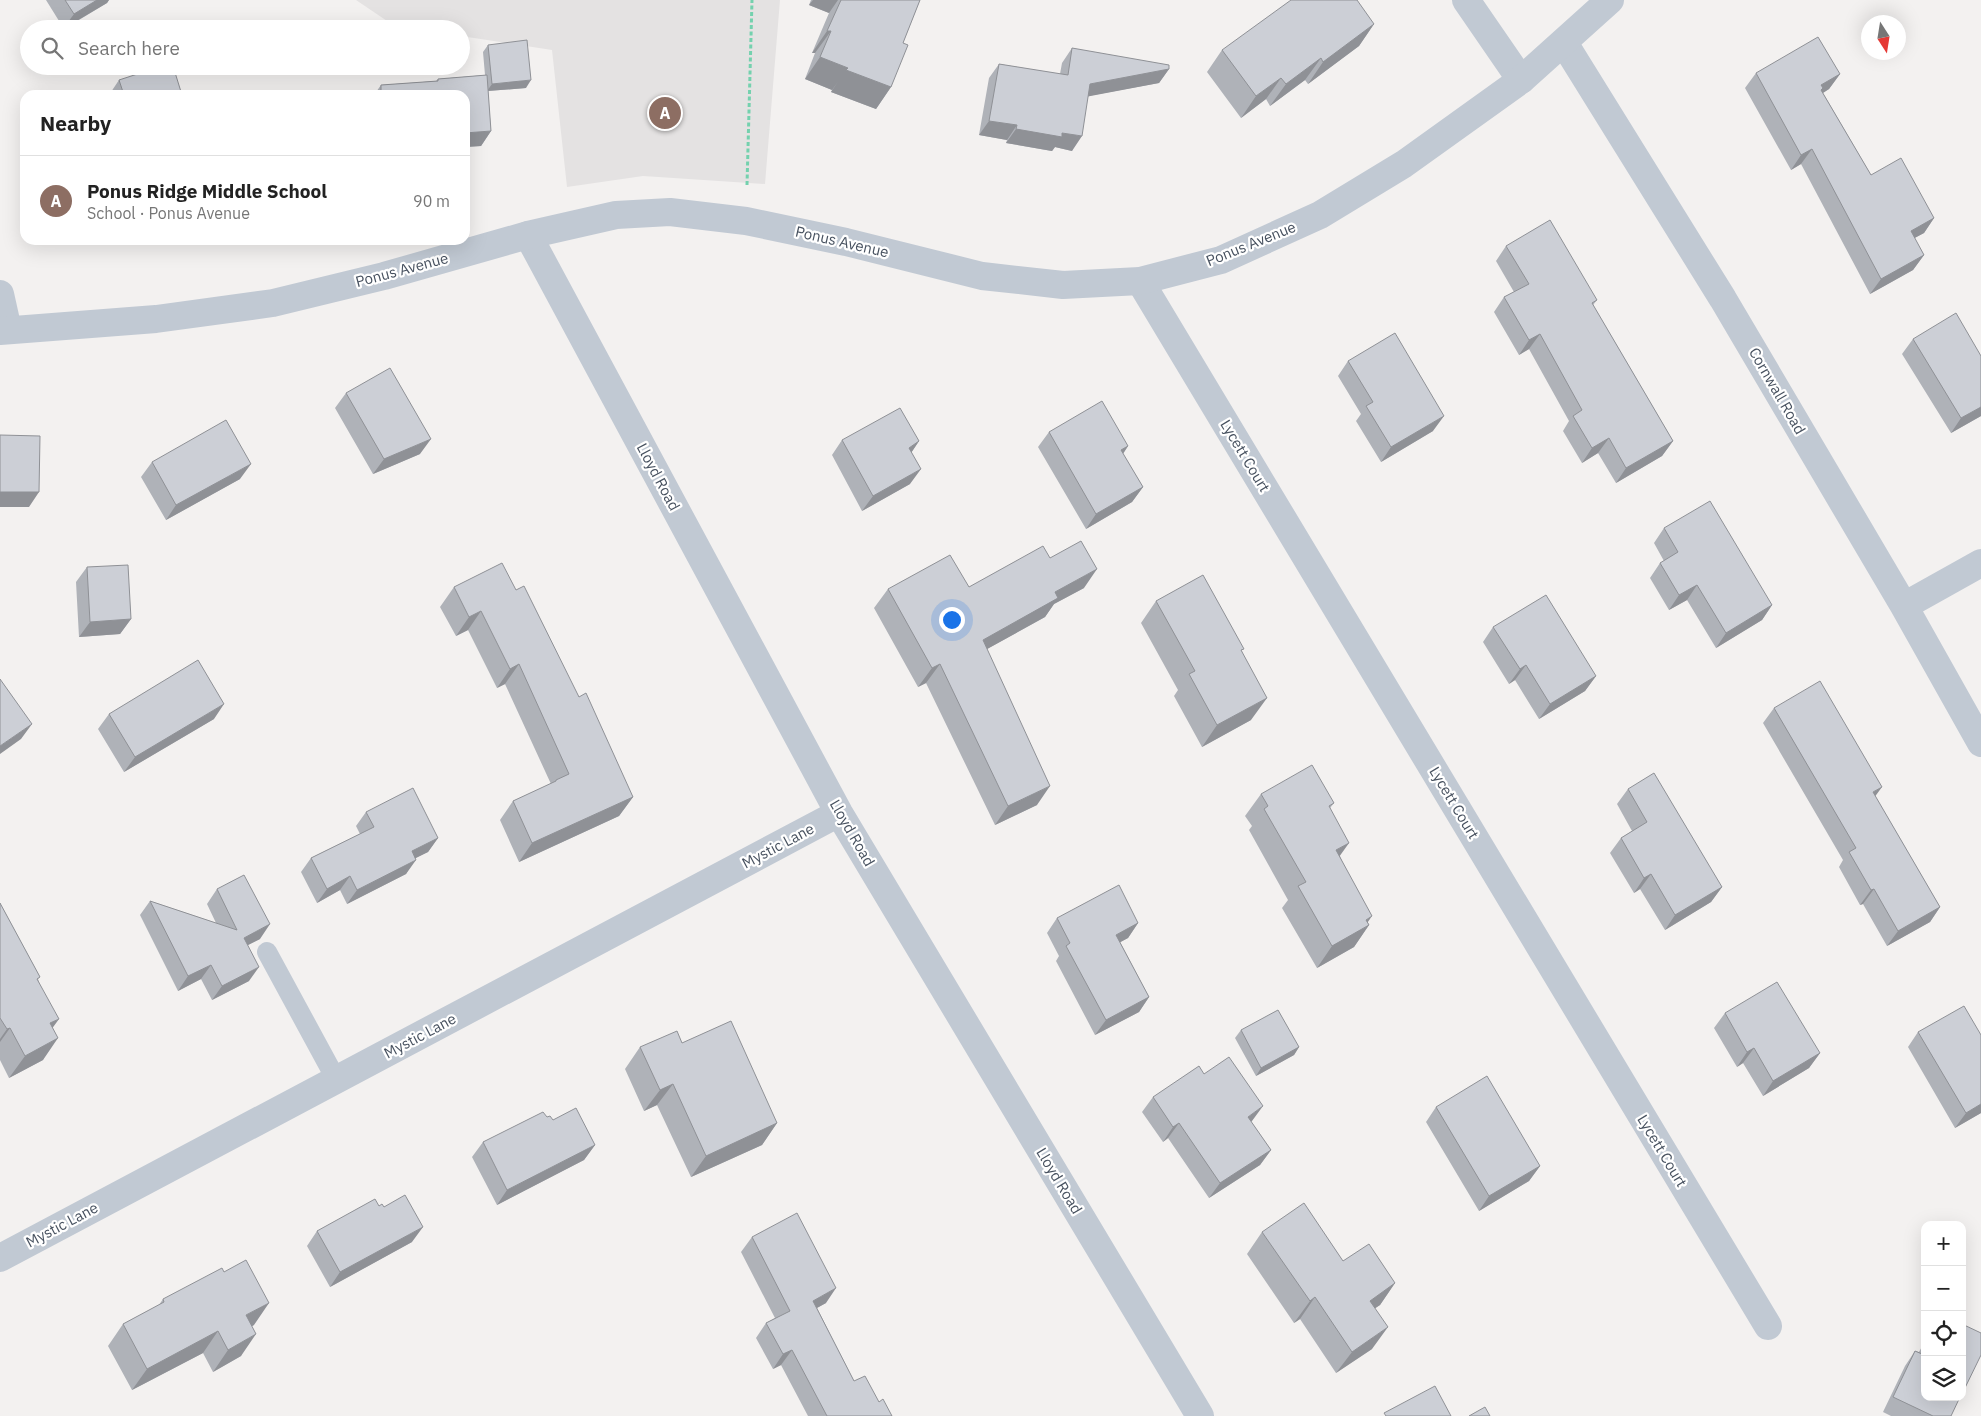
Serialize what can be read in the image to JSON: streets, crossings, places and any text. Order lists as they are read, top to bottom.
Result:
{
  "streets": {
    "street": [
      "Ponus Avenue",
      "Cornwall Road",
      "Lycett Court",
      "Lloyd Road",
      "Mystic Lane"
    ]
  },
  "crossings": [
    ["Ponus Avenue", "Cornwall Road"],
    ["Ponus Avenue", "Lycett Court"],
    ["Ponus Avenue", "Lloyd Road"],
    ["Lloyd Road", "Mystic Lane"]
  ],
  "north": "bottom",
  "page": {
    "search": "Search here",
    "heading": "Nearby",
    "pins": "A",
    "list": [
      {
        "mark": "A",
        "name": "Ponus Ridge Middle School",
        "note": "School · Ponus Avenue",
        "value": "90 m"
      }
    ],
    "map_buttons": ["+", "−"]
  }
}
